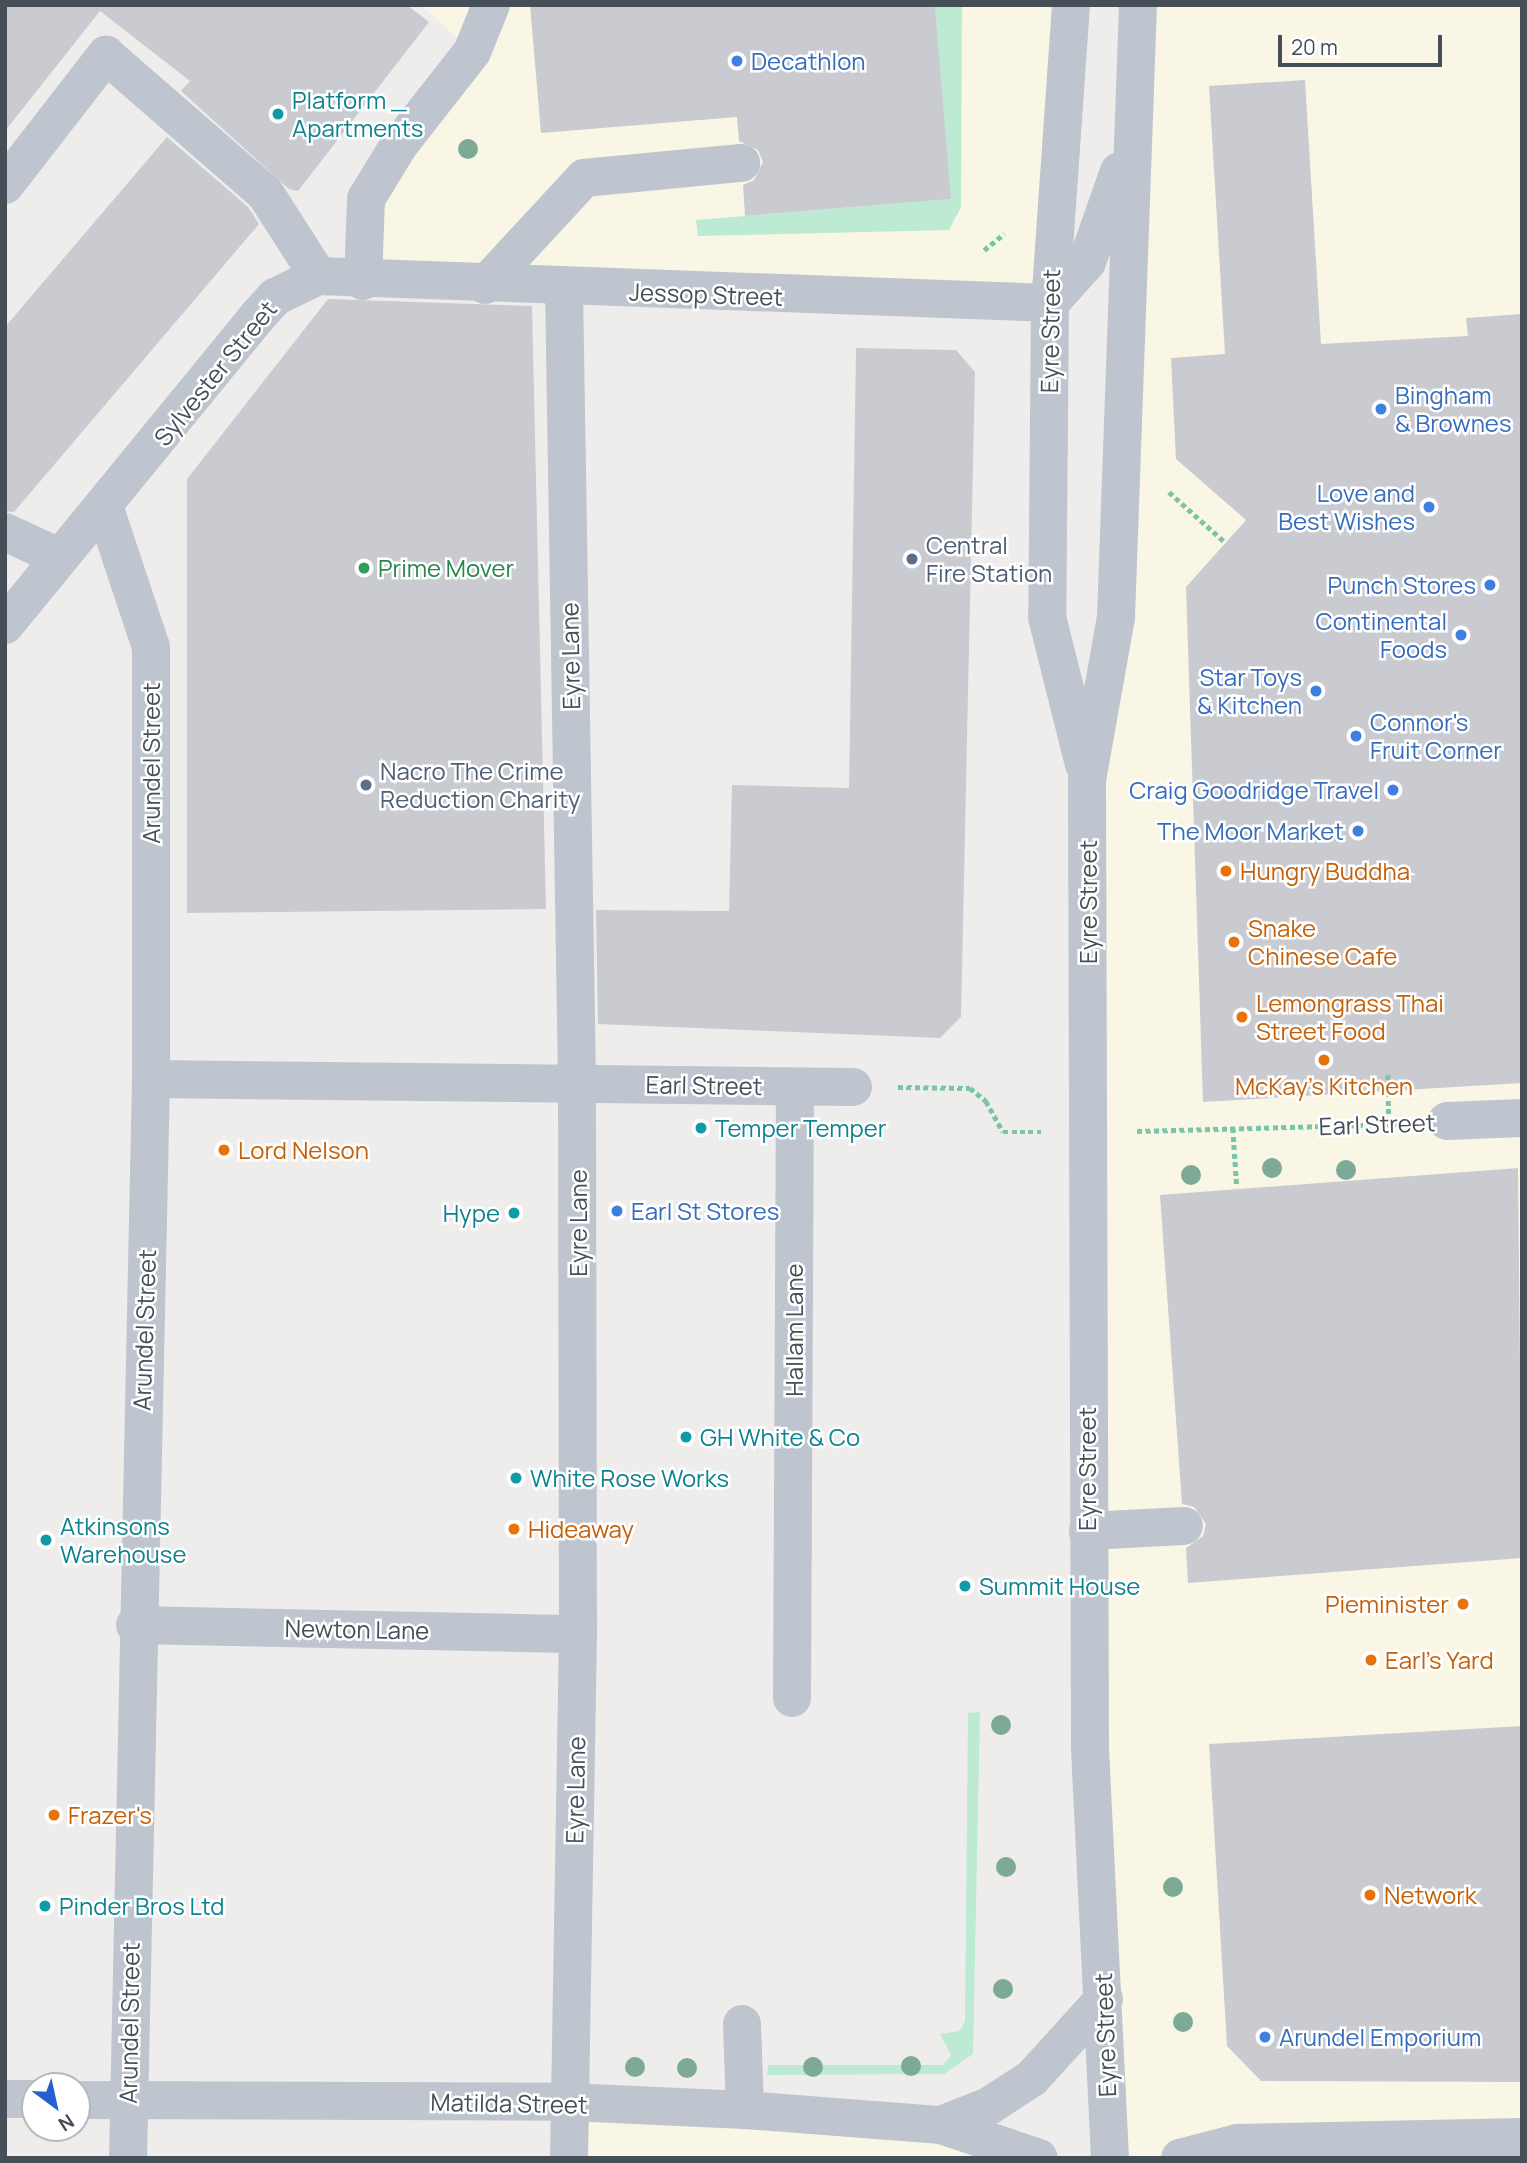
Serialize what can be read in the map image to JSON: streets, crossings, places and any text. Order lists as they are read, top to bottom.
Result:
{
  "streets": {
    "street": [
      "Jessop Street",
      "Eyre Street",
      "Sylvester Street",
      "Eyre Lane",
      "Arundel Street",
      "Earl Street",
      "Hallam Lane",
      "Newton Lane",
      "Matilda Street"
    ]
  },
  "crossings": [
    ["Jessop Street", "Eyre Street"],
    ["Jessop Street", "Eyre Lane"],
    ["Eyre Street", "Earl Street"],
    ["Eyre Street", "Matilda Street"],
    ["Sylvester Street", "Arundel Street"],
    ["Eyre Lane", "Earl Street"],
    ["Eyre Lane", "Newton Lane"],
    ["Eyre Lane", "Matilda Street"],
    ["Arundel Street", "Earl Street"],
    ["Arundel Street", "Newton Lane"],
    ["Arundel Street", "Matilda Street"],
    ["Earl Street", "Hallam Lane"]
  ],
  "places": [
    "Decathlon",
    "Platform _ Apartments",
    "Bingham & Brownes",
    "Love and Best Wishes",
    "Central Fire Station",
    "Prime Mover",
    "Punch Stores",
    "Continental Foods",
    "Star Toys & Kitchen",
    "Connor's Fruit Corner",
    "Nacro The Crime Reduction Charity",
    "Craig Goodridge Travel",
    "The Moor Market",
    "Hungry Buddha",
    "Snake Chinese Cafe",
    "Lemongrass Thai Street Food",
    "McKay's Kitchen",
    "Temper Temper",
    "Lord Nelson",
    "Earl St Stores",
    "Hype",
    "GH White & Co",
    "White Rose Works",
    "Hideaway",
    "Atkinsons Warehouse",
    "Summit House",
    "Pieminister",
    "Earl's Yard",
    "Frazer's",
    "Network",
    "Pinder Bros Ltd",
    "Arundel Emporium"
  ],
  "scale_bar": "20 m",
  "north": "bottom right"
}
